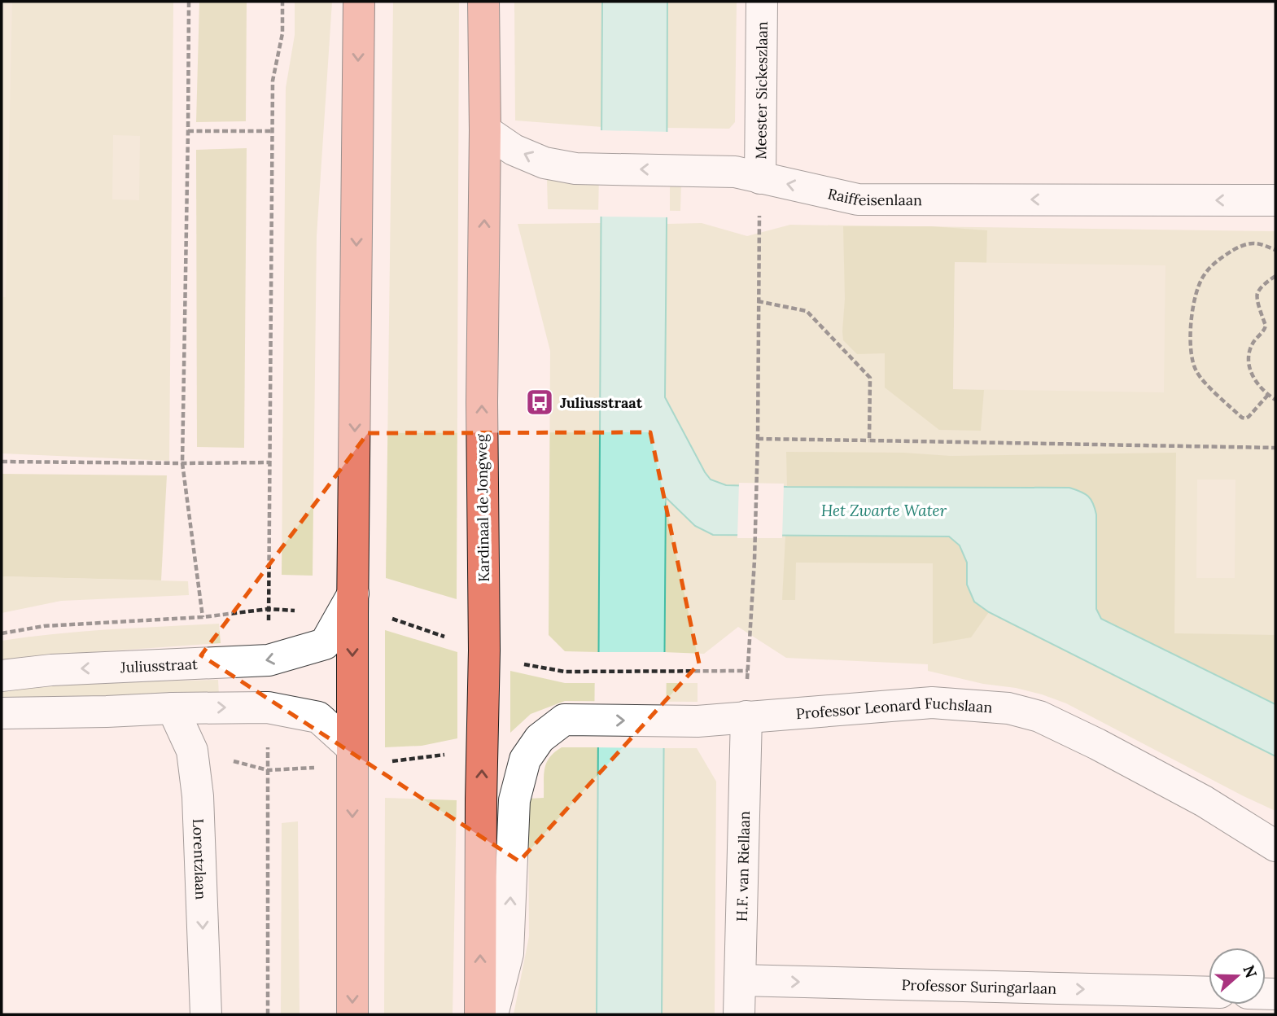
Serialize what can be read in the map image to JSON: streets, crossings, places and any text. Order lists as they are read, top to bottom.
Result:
{
  "streets": {
    "main road": ["Kardinaal de Jongweg"],
    "street": [
      "Meester Sickeszlaan",
      "Raiffeisenlaan",
      "Juliusstraat",
      "Professor Leonard Fuchslaan",
      "Lorentzlaan",
      "H.F. van Riellaan",
      "Professor Suringarlaan"
    ]
  },
  "crossings": [
    ["Meester Sickeszlaan", "Raiffeisenlaan"],
    ["Raiffeisenlaan", "Kardinaal de Jongweg"],
    ["Professor Leonard Fuchslaan", "H.F. van Riellaan"],
    ["H.F. van Riellaan", "Professor Suringarlaan"]
  ],
  "one_way": ["Raiffeisenlaan", "Lorentzlaan", "Professor Suringarlaan"],
  "water": ["Het Zwarte Water"],
  "places": {
    "bus stop": ["Juliusstraat"]
  },
  "north": "right"
}
